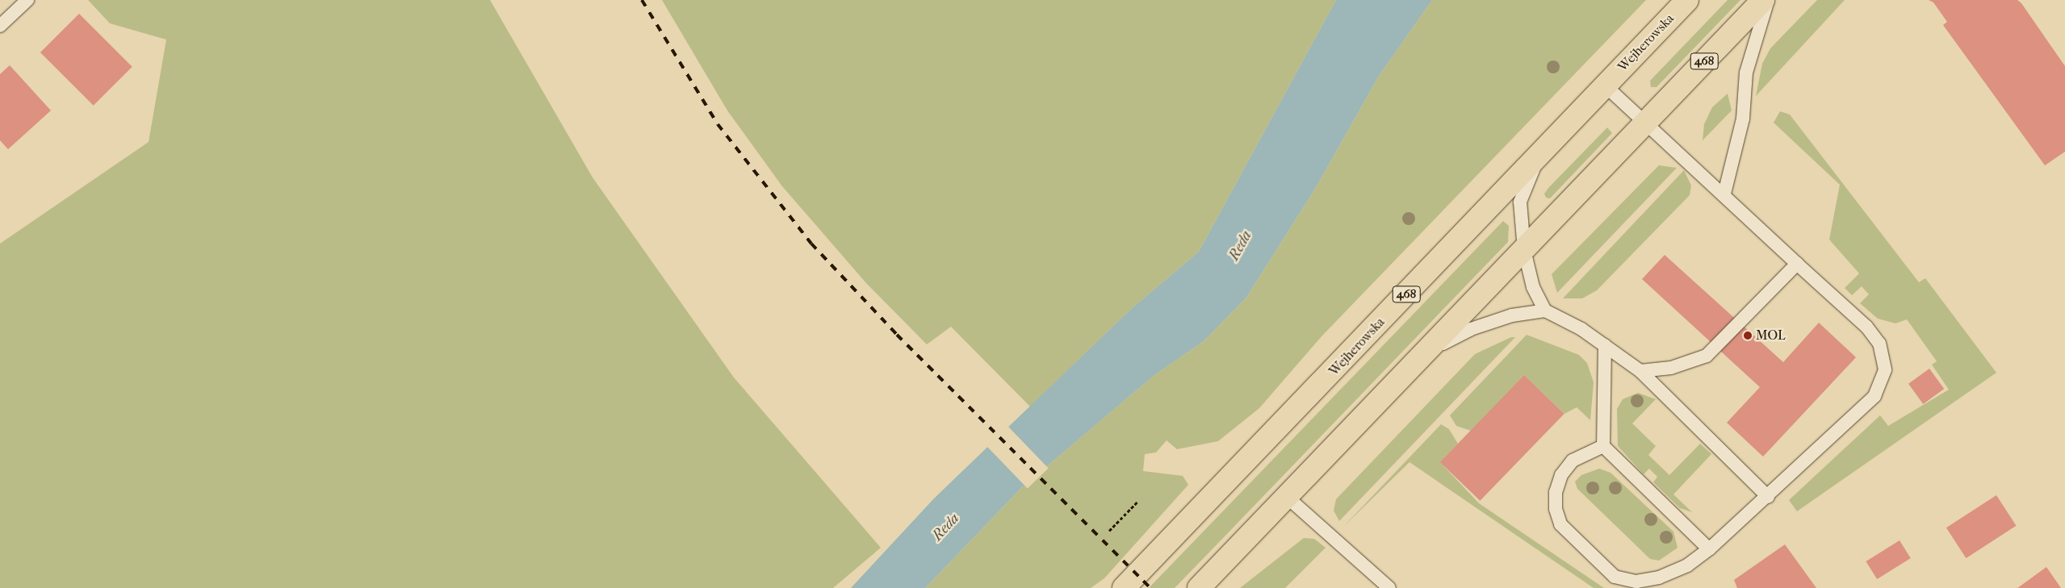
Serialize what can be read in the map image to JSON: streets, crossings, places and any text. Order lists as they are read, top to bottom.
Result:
{
  "streets": {
    "main road": ["Wejherowska", "468"]
  },
  "water": ["Reda"],
  "places": ["MOL"]
}
